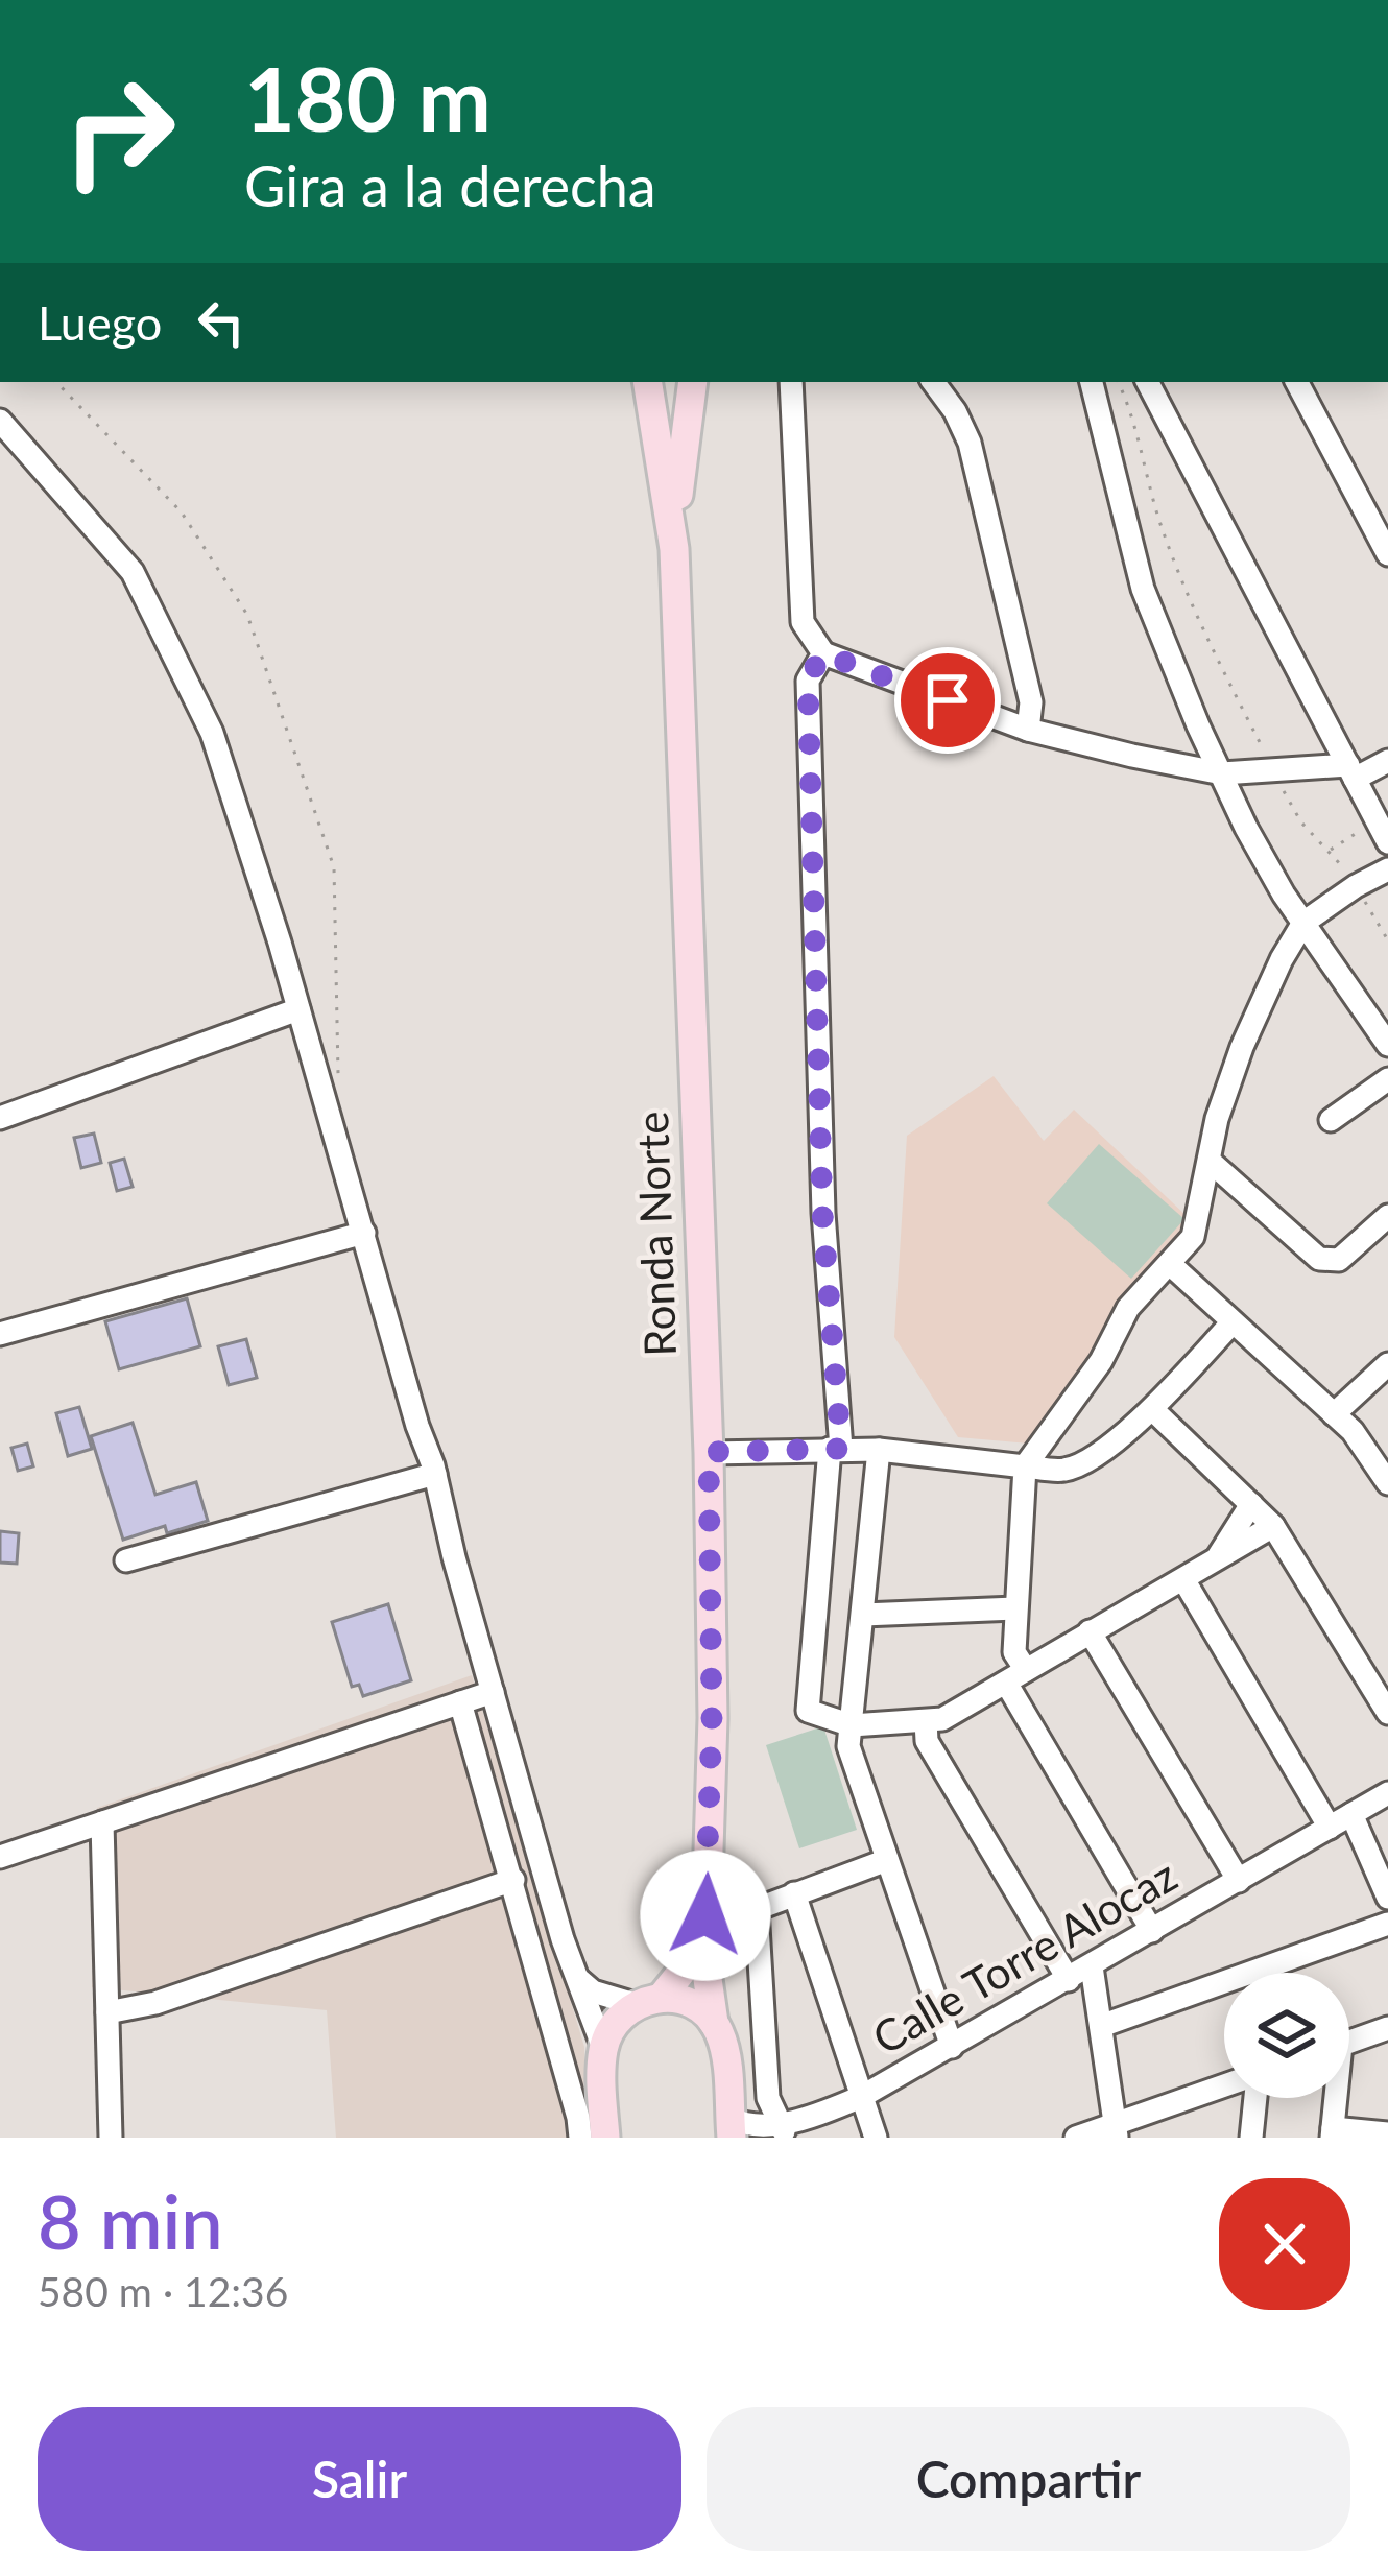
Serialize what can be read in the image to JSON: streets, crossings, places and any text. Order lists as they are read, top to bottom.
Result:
{
  "streets": {
    "main road": ["Ronda Norte"],
    "street": ["Calle Torre Alocaz"]
  },
  "page": {
    "turn": ["180 m", "Gira a la derecha"],
    "then": "Luego",
    "heading": ["8 min", "580 m · 12:36"],
    "buttons": ["Salir", "Compartir"]
  }
}
